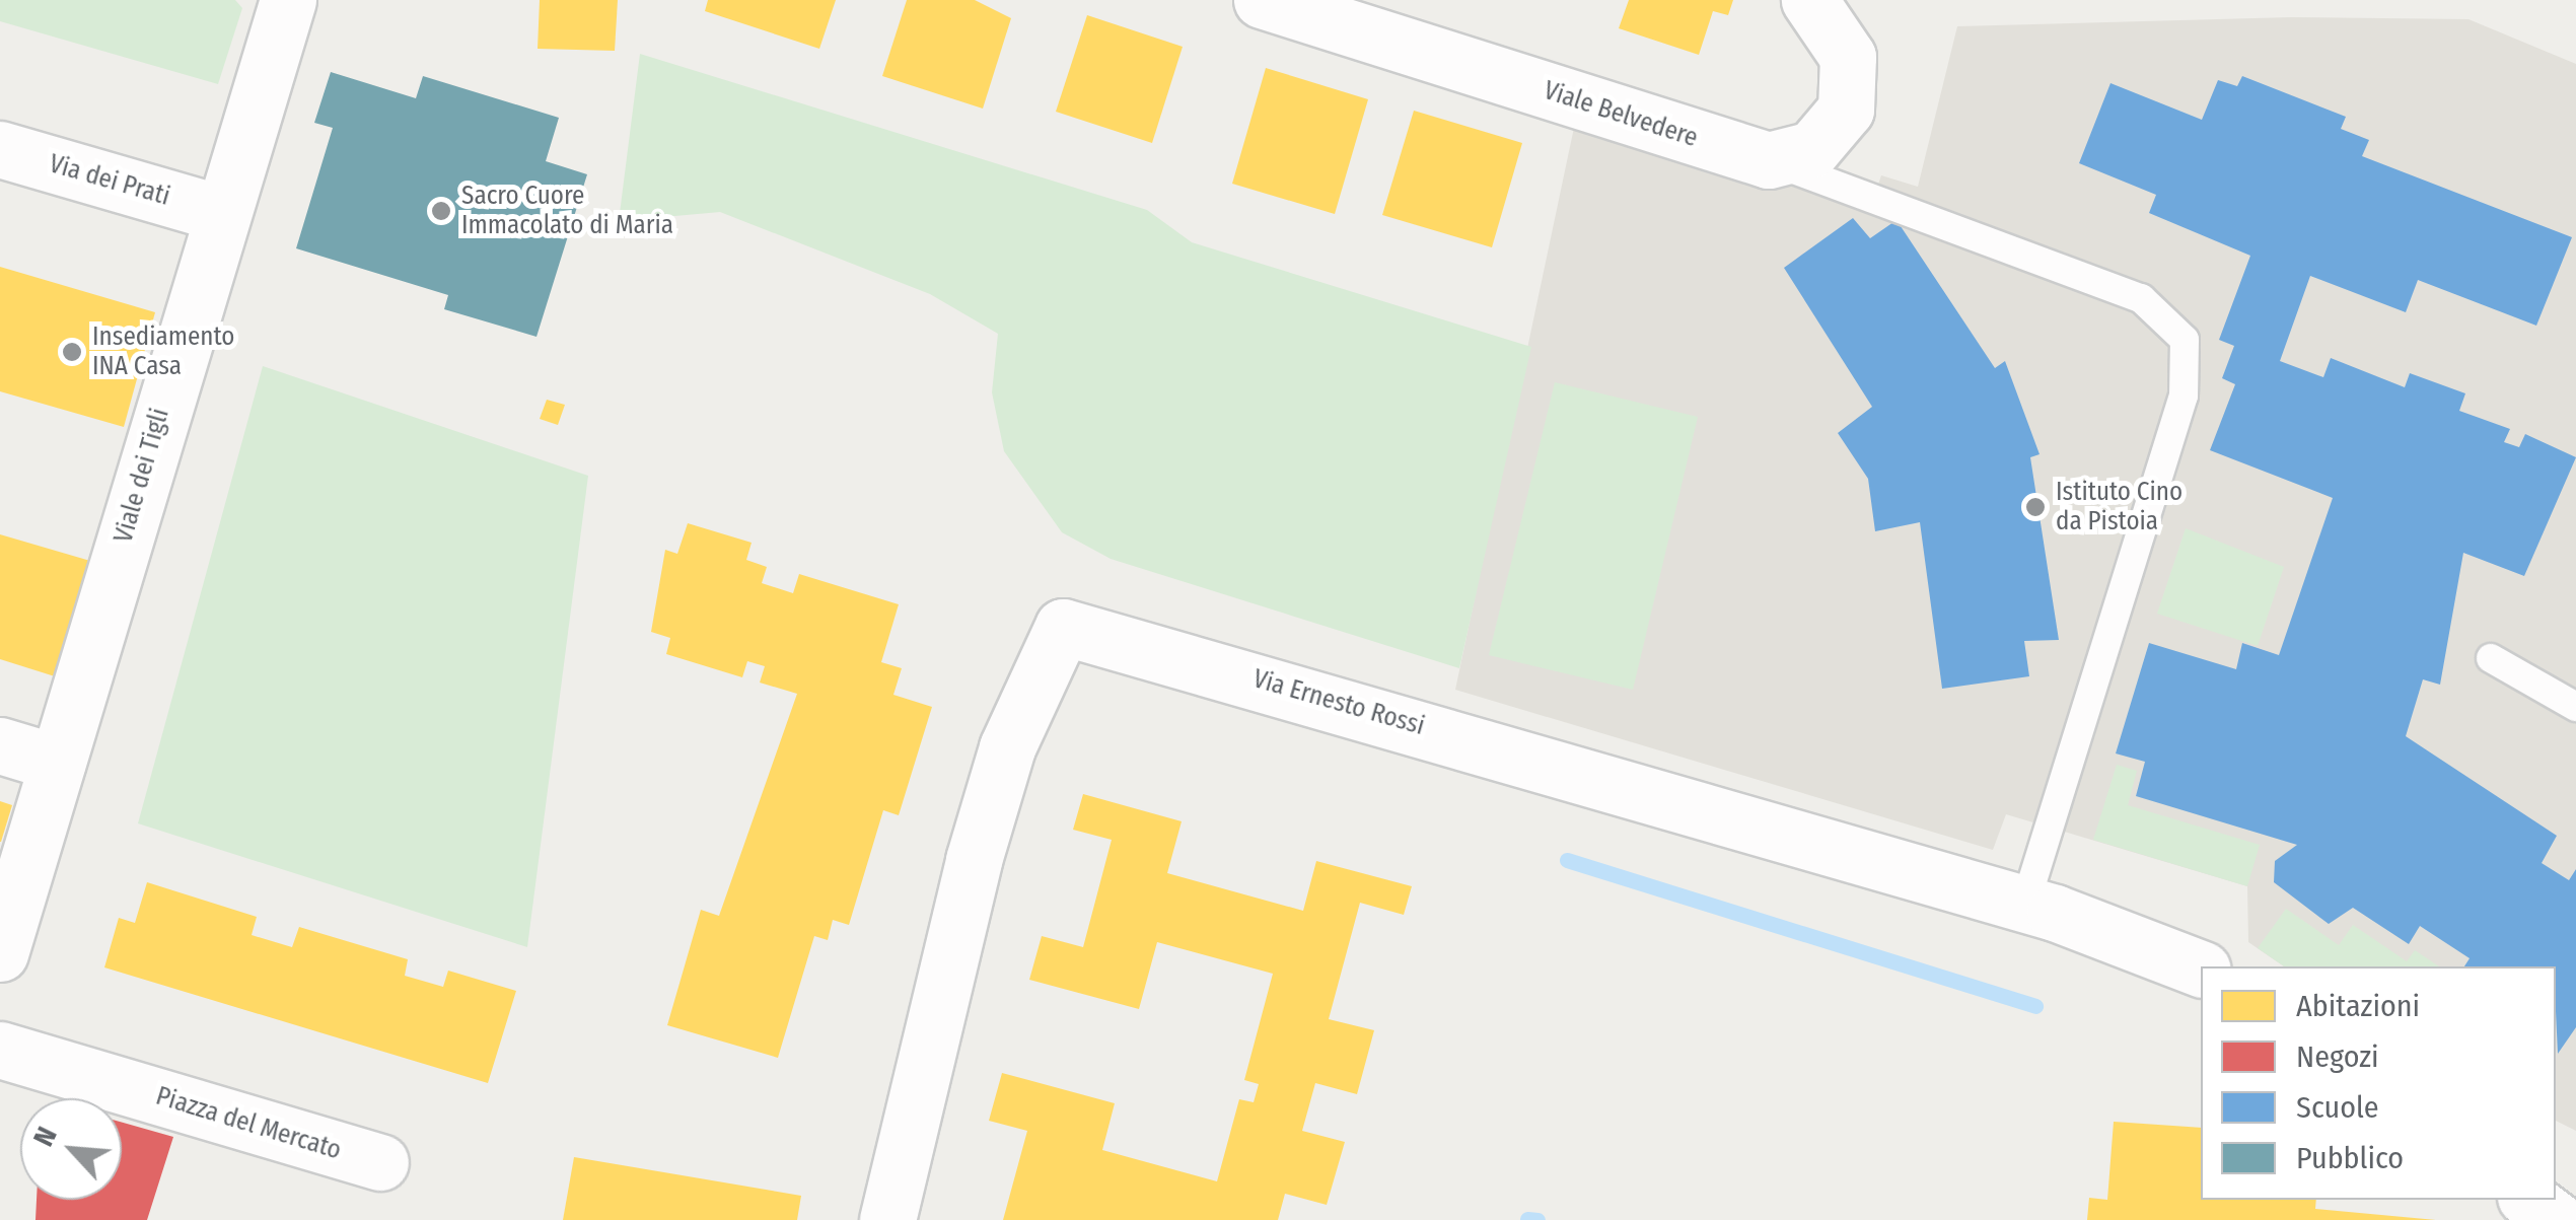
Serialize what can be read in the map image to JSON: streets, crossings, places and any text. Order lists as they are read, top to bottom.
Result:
{
  "streets": {
    "street": [
      "Viale Belvedere",
      "Via dei Prati",
      "Viale dei Tigli",
      "Via Ernesto Rossi",
      "Piazza del Mercato"
    ]
  },
  "crossings": [
    ["Via dei Prati", "Viale dei Tigli"]
  ],
  "places": ["Sacro Cuore Immacolato di Maria", "Insediamento INA Casa", "Istituto Cino da Pistoia"],
  "legend": [
    "Abitazioni",
    "Negozi",
    "Scuole",
    "Pubblico"
  ],
  "north": "top left"
}
